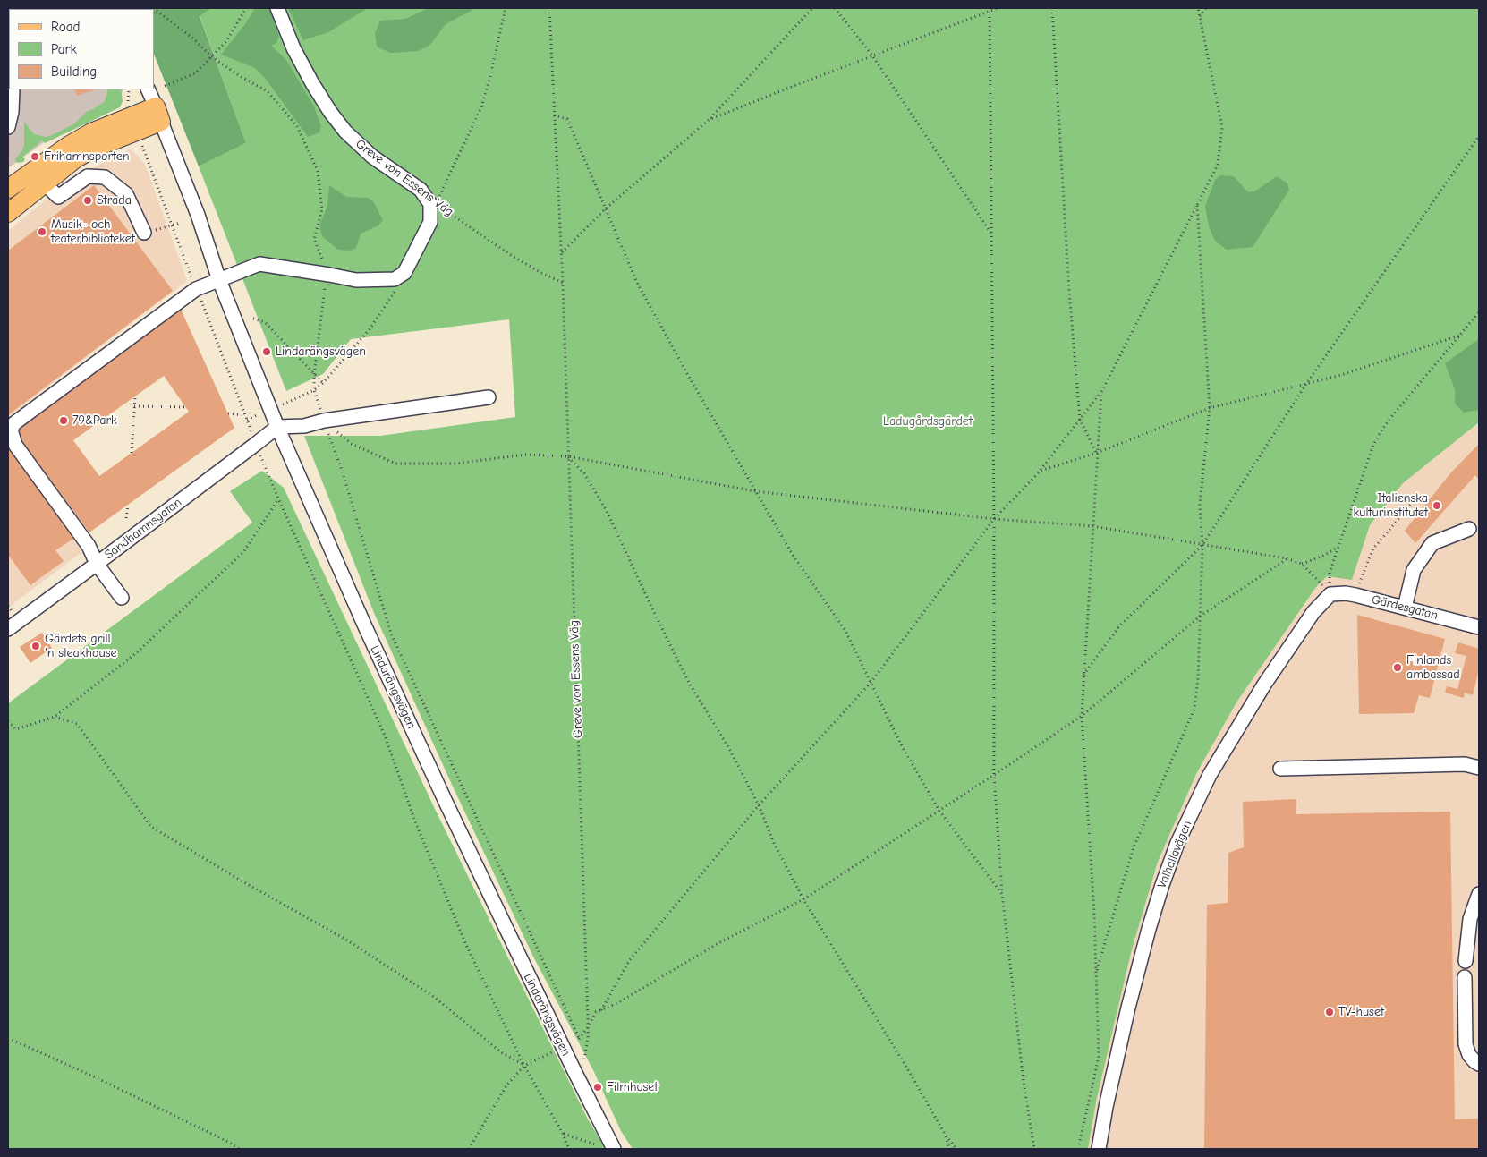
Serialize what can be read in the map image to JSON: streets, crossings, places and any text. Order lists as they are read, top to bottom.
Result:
{
  "streets": {
    "street": [
      "Greve von Essens Väg",
      "Sandhamnsgatan",
      "Gärdesgatan",
      "Lindarängsvägen",
      "Valhallavägen"
    ]
  },
  "crossings": [
    ["Greve von Essens Väg", "Lindarängsvägen"],
    ["Sandhamnsgatan", "Lindarängsvägen"],
    ["Gärdesgatan", "Valhallavägen"]
  ],
  "parks": ["Ladugårdsgärdet"],
  "places": [
    "Frihamnsporten",
    "Strada",
    "Musik- och teaterbiblioteket",
    "Lindarängsvägen",
    "79&Park",
    "Italienska kulturinstitutet",
    "Gärdets grill 'n steakhouse",
    "Finlands ambassad",
    "TV-huset",
    "Filmhuset"
  ],
  "legend": ["Road", "Park", "Building"]
}
